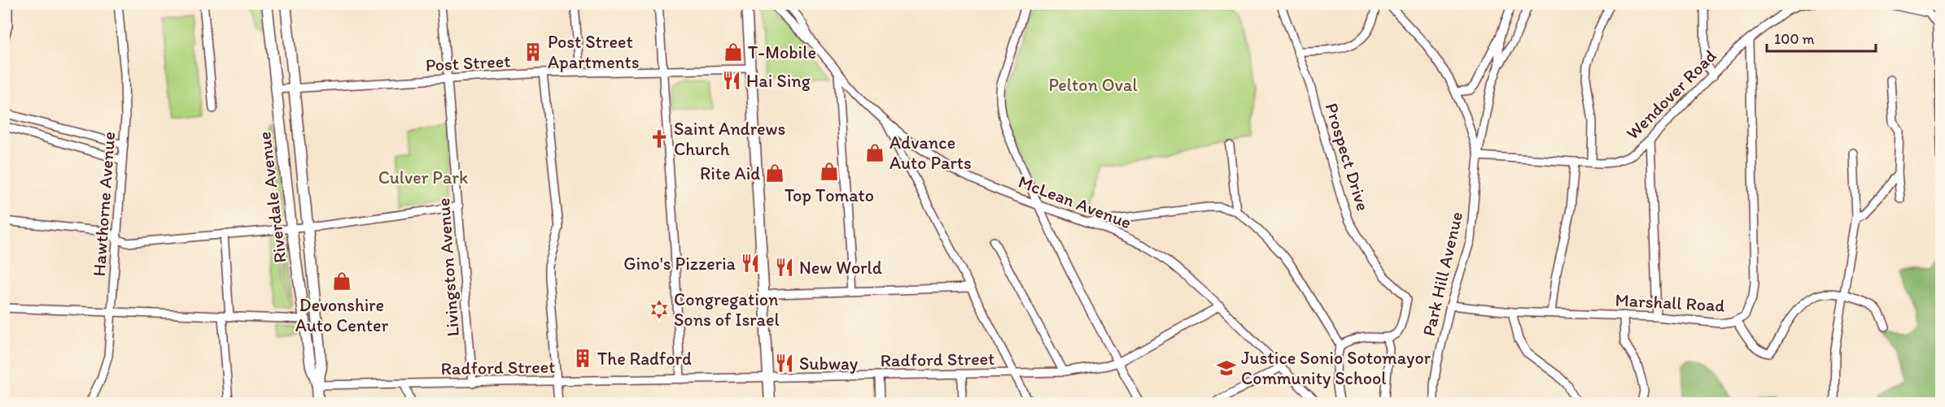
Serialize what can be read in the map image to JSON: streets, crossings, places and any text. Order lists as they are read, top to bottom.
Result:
{
  "streets": {
    "main road": ["Riverdale Avenue"],
    "street": [
      "Post Street",
      "Wendover Road",
      "Prospect Drive",
      "McLean Avenue",
      "Hawthorne Avenue",
      "Livingston Avenue",
      "Park Hill Avenue",
      "Marshall Road",
      "Radford Street"
    ]
  },
  "crossings": [
    ["Post Street", "Riverdale Avenue"],
    ["Post Street", "Livingston Avenue"],
    ["Wendover Road", "Park Hill Avenue"],
    ["Riverdale Avenue", "Radford Street"],
    ["McLean Avenue", "Radford Street"],
    ["Livingston Avenue", "Radford Street"],
    ["Park Hill Avenue", "Marshall Road"]
  ],
  "parks": ["Pelton Oval", "Culver Park"],
  "places": {
    "building": ["Post Street Apartments", "The Radford"],
    "shop": [
      "T-Mobile",
      "Advance Auto Parts",
      "Top Tomato",
      "Rite Aid",
      "Devonshire Auto Center"
    ],
    "restaurant": [
      "Hai Sing",
      "Gino's Pizzeria",
      "New World",
      "Subway"
    ],
    "church": ["Saint Andrews Church"],
    "synagogue": ["Congregation Sons of Israel"],
    "school or university": ["Justice Sonio Sotomayor Community School"]
  },
  "scale_bar": "100 m"
}
